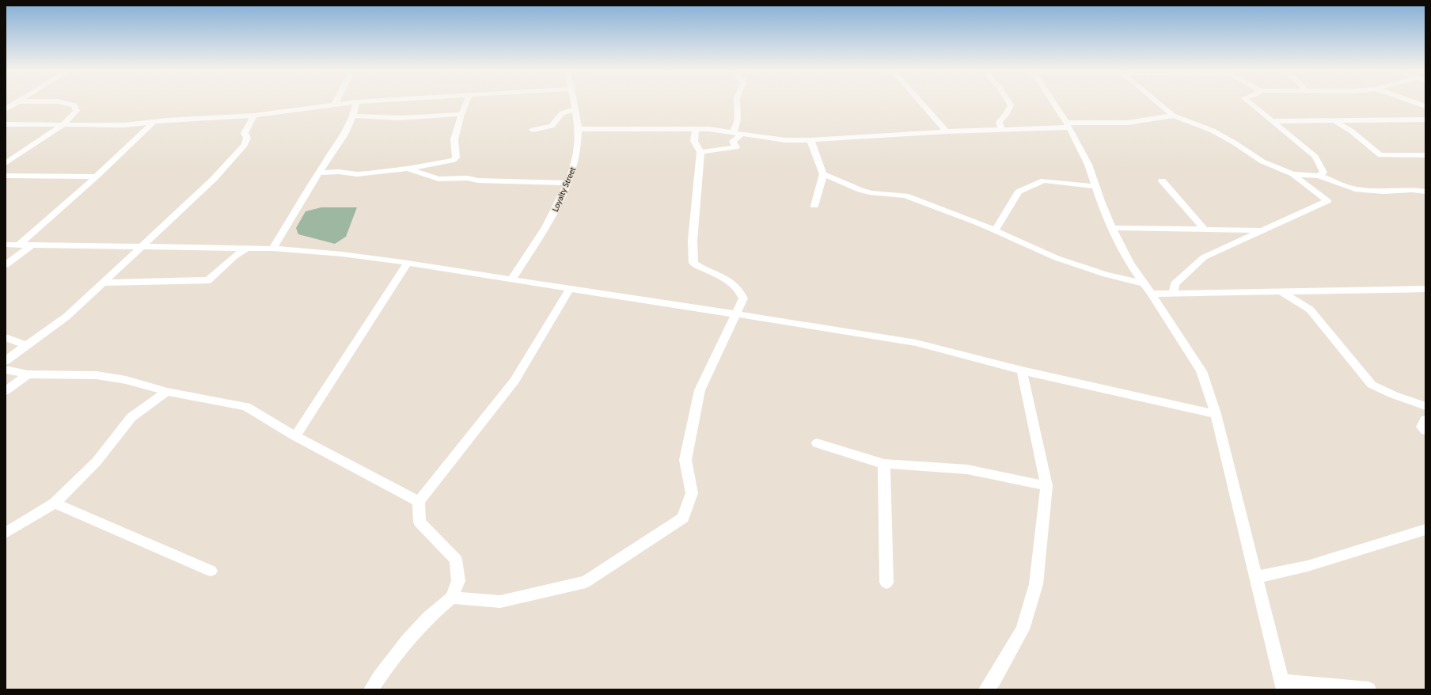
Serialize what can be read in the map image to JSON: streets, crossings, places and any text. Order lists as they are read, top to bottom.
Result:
{
  "streets": {
    "street": ["Loyalty Street"]
  }
}
